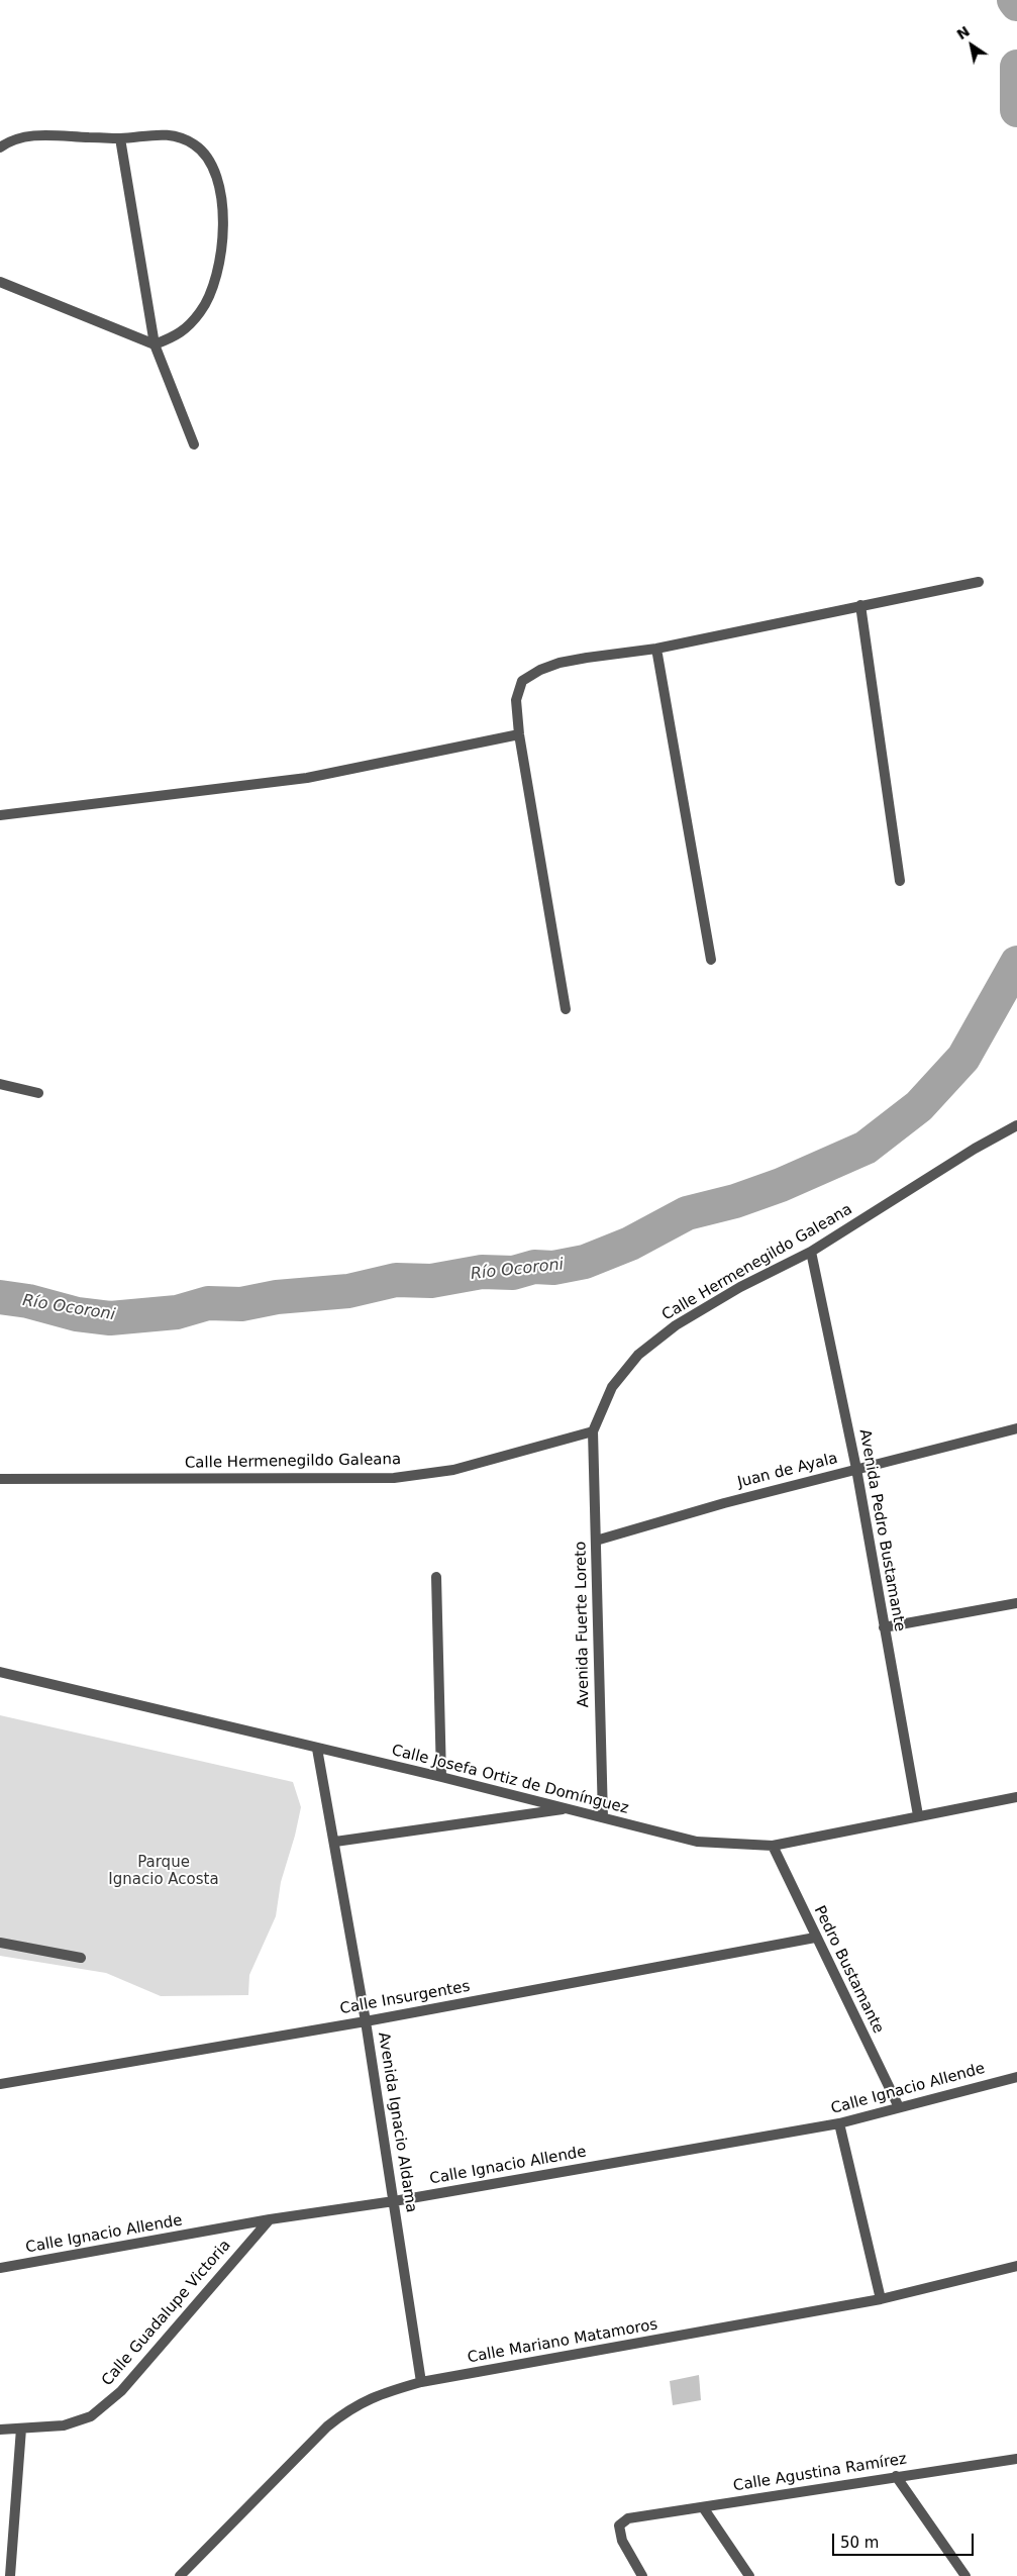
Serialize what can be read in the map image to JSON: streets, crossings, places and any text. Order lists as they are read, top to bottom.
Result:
{
  "streets": {
    "street": [
      "Calle Hermenegildo Galeana",
      "Juan de Ayala",
      "Avenida Pedro Bustamante",
      "Avenida Fuerte Loreto",
      "Calle Josefa Ortiz de Domínguez",
      "Pedro Bustamante",
      "Calle Insurgentes",
      "Calle Ignacio Allende",
      "Avenida Ignacio Aldama",
      "Calle Guadalupe Victoria",
      "Calle Mariano Matamoros",
      "Calle Agustina Ramírez"
    ]
  },
  "crossings": [
    ["Calle Hermenegildo Galeana", "Avenida Pedro Bustamante"],
    ["Calle Hermenegildo Galeana", "Avenida Fuerte Loreto"],
    ["Juan de Ayala", "Avenida Pedro Bustamante"],
    ["Juan de Ayala", "Avenida Fuerte Loreto"],
    ["Avenida Pedro Bustamante", "Calle Josefa Ortiz de Domínguez"],
    ["Avenida Fuerte Loreto", "Calle Josefa Ortiz de Domínguez"],
    ["Calle Josefa Ortiz de Domínguez", "Pedro Bustamante"],
    ["Calle Josefa Ortiz de Domínguez", "Avenida Ignacio Aldama"],
    ["Pedro Bustamante", "Calle Insurgentes"],
    ["Pedro Bustamante", "Calle Ignacio Allende"],
    ["Calle Insurgentes", "Avenida Ignacio Aldama"],
    ["Calle Ignacio Allende", "Avenida Ignacio Aldama"],
    ["Calle Ignacio Allende", "Calle Guadalupe Victoria"],
    ["Avenida Ignacio Aldama", "Calle Mariano Matamoros"]
  ],
  "water": ["Río Ocoroni"],
  "parks": ["Parque Ignacio Acosta"],
  "scale_bar": "50 m",
  "north": "top left"
}
